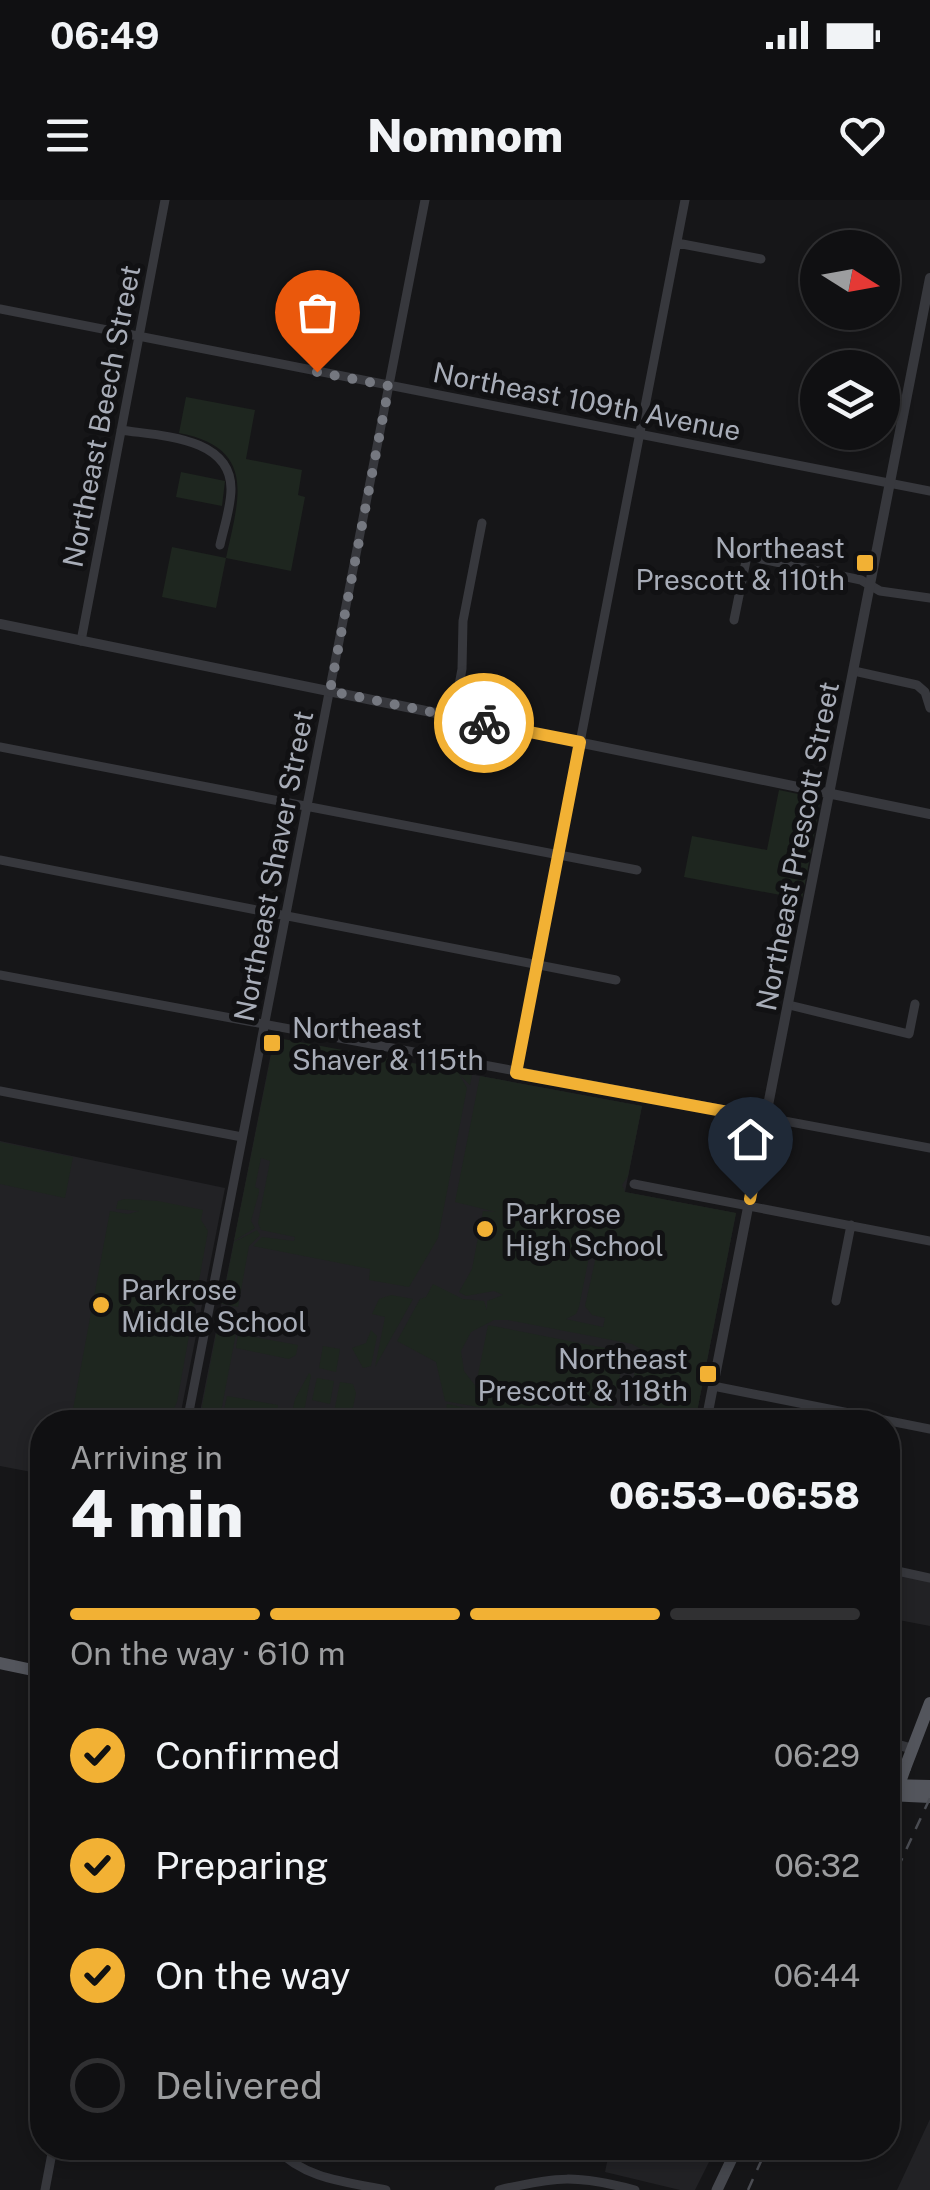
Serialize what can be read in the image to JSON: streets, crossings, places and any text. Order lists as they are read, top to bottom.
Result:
{
  "streets": {
    "street": [
      "Northeast 109th Avenue",
      "Northeast Beech Street",
      "Northeast Prescott Street",
      "Northeast Shaver Street"
    ]
  },
  "crossings": [
    ["Northeast 109th Avenue", "Northeast Beech Street"],
    ["Northeast 109th Avenue", "Northeast Prescott Street"],
    ["Northeast 109th Avenue", "Northeast Shaver Street"]
  ],
  "places": {
    "transit": ["Northeast Prescott & 110th", "Northeast Shaver & 115th", "Northeast Prescott & 118th"],
    "other": ["Parkrose High School", "Parkrose Middle School"]
  },
  "north": "right",
  "page": {
    "status": "06:49",
    "header": "Nomnom",
    "heading": ["4 min", "Arriving in", "06:53–06:58"],
    "bar": "On the way · 610 m",
    "list": [
      ["Confirmed", "06:29"],
      ["Preparing", "06:32"],
      ["On the way", "06:44"],
      "Delivered"
    ]
  }
}
